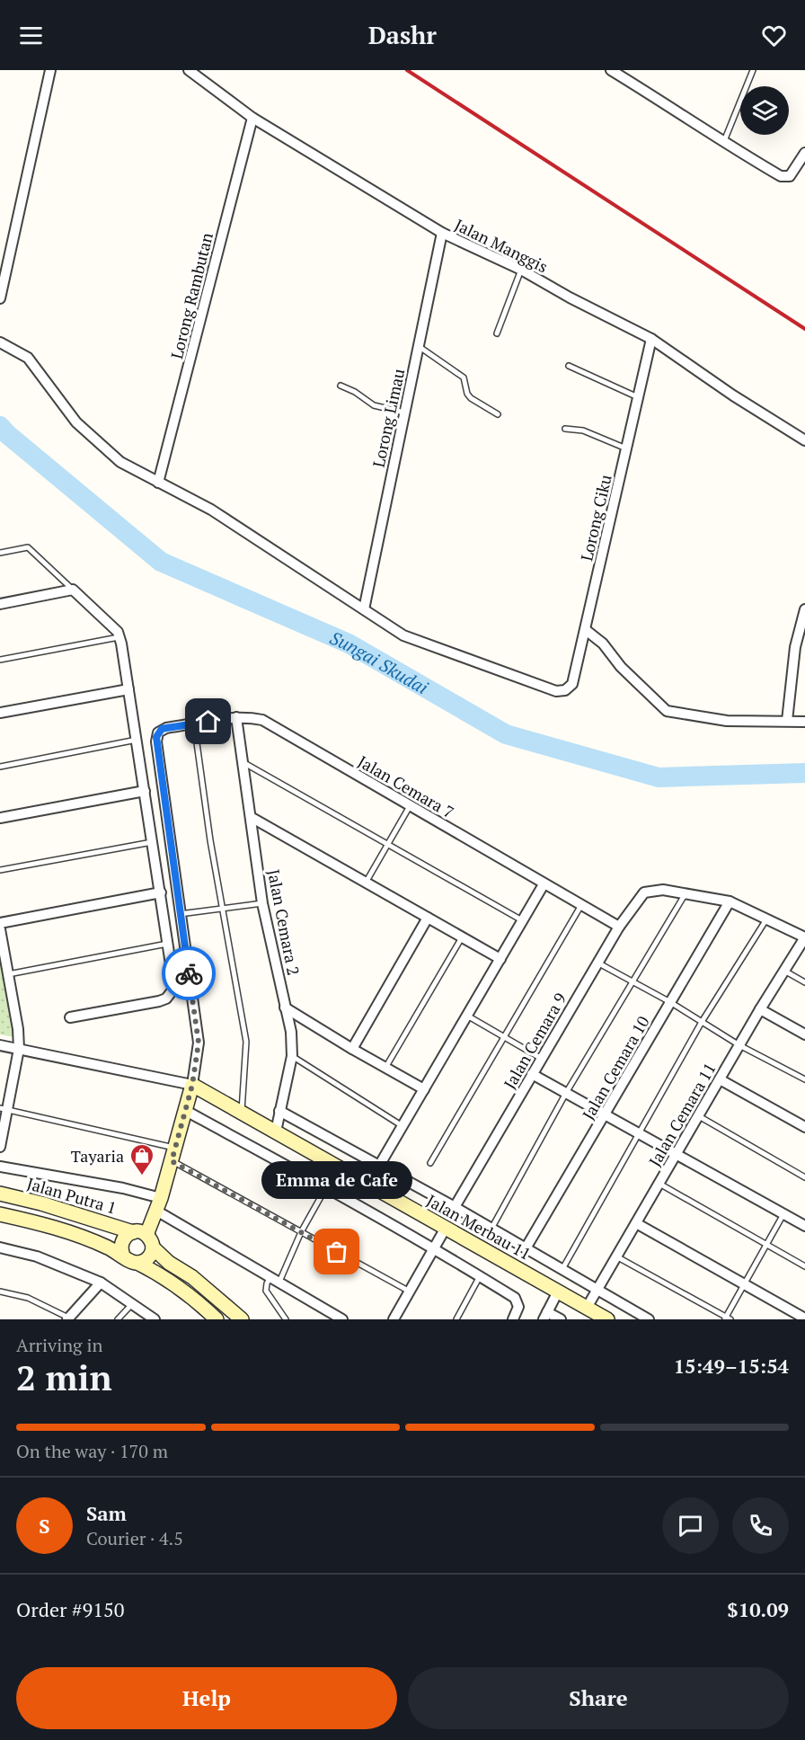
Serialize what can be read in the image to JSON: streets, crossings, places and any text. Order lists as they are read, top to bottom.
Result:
{
  "streets": {
    "street": [
      "Jalan Manggis",
      "Lorong Rambutan",
      "Lorong Limau",
      "Lorong Ciku",
      "Jalan Cemara 7",
      "Jalan Cemara 2",
      "Jalan Cemara 9",
      "Jalan Cemara 10",
      "Jalan Cemara 11",
      "Jalan Putra 1",
      "Jalan Merbau 11"
    ]
  },
  "crossings": [
    ["Jalan Manggis", "Lorong Rambutan"],
    ["Jalan Manggis", "Lorong Limau"],
    ["Jalan Manggis", "Lorong Ciku"],
    ["Lorong Limau", "Lorong Ciku"],
    ["Jalan Cemara 7", "Jalan Cemara 2"],
    ["Jalan Cemara 7", "Jalan Cemara 9"],
    ["Jalan Cemara 2", "Jalan Merbau 11"],
    ["Jalan Cemara 11", "Jalan Merbau 11"]
  ],
  "water": ["Sungai Skudai"],
  "places": {
    "shop": ["Tayaria"],
    "other": ["Emma de Cafe"]
  },
  "page": {
    "header": "Dashr",
    "bubble": "Emma de Cafe",
    "heading": ["2 min", "Arriving in", "15:49–15:54"],
    "panel": [
      "Sam",
      "Courier · 4.5",
      "Order #9150",
      "$10.09"
    ],
    "bar": "On the way · 170 m",
    "round": "S",
    "buttons": ["Help", "Share"]
  }
}
